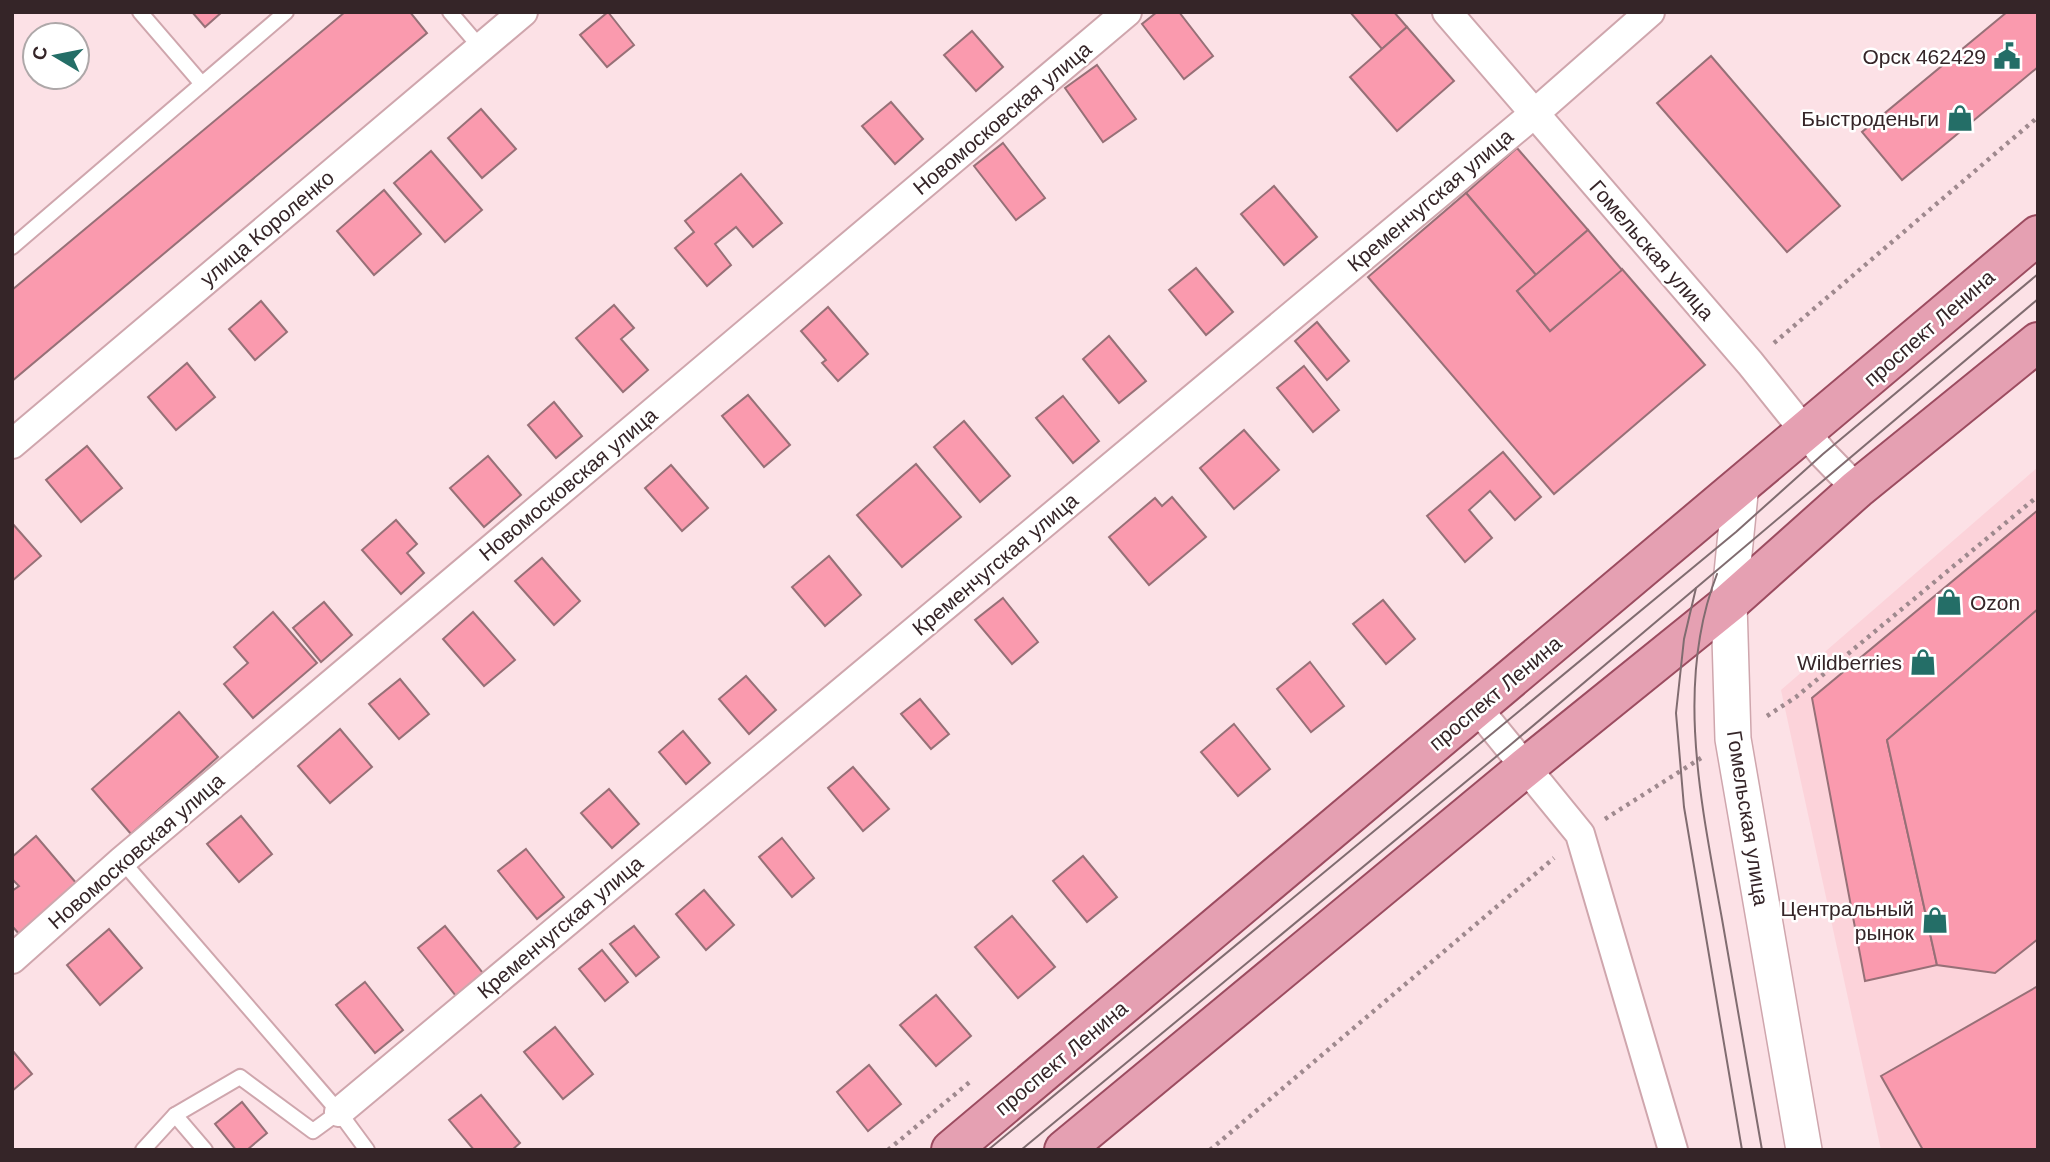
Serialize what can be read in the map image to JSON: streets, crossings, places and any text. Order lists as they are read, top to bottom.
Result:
{
  "streets": {
    "main road": ["проспект Ленина"],
    "street": [
      "Новомосковская улица",
      "Кременчугская улица",
      "улица Короленко",
      "Гомельская улица"
    ]
  },
  "crossings": [
    ["Кременчугская улица", "Гомельская улица"],
    ["Гомельская улица", "проспект Ленина"]
  ],
  "places": {
    "public building": ["Орск 462429"],
    "shop": [
      "Быстроденьги",
      "Ozon",
      "Wildberries",
      "Центральный рынок"
    ]
  },
  "north": "left"
}
